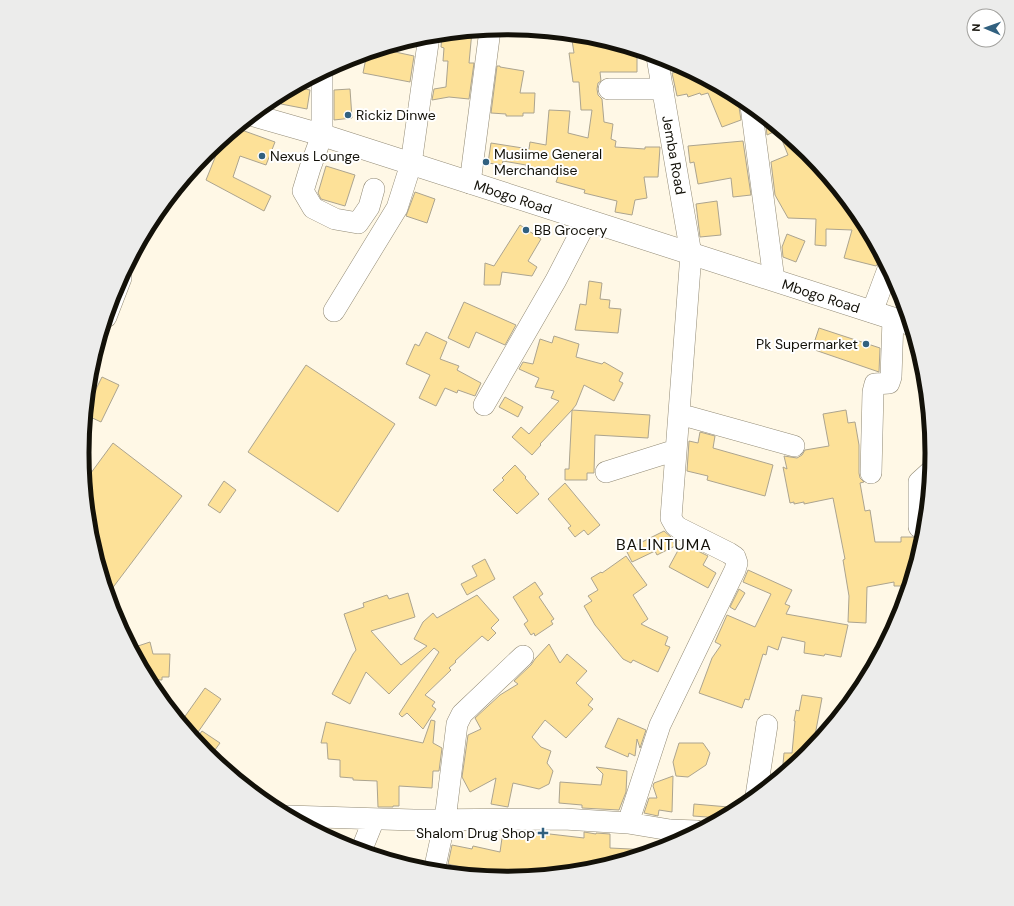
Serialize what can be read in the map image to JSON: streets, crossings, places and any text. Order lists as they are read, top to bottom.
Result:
{
  "streets": {
    "main road": ["Mbogo Road"],
    "street": ["Jemba Road"]
  },
  "crossings": [
    ["Jemba Road", "Mbogo Road"]
  ],
  "districts": ["BALINTUMA"],
  "places": {
    "other": [
      "Rickiz Dinwe",
      "Nexus Lounge",
      "Musiime General Merchandise",
      "BB Grocery",
      "Pk Supermarket"
    ],
    "health": ["Shalom Drug Shop"]
  },
  "north": "left"
}
